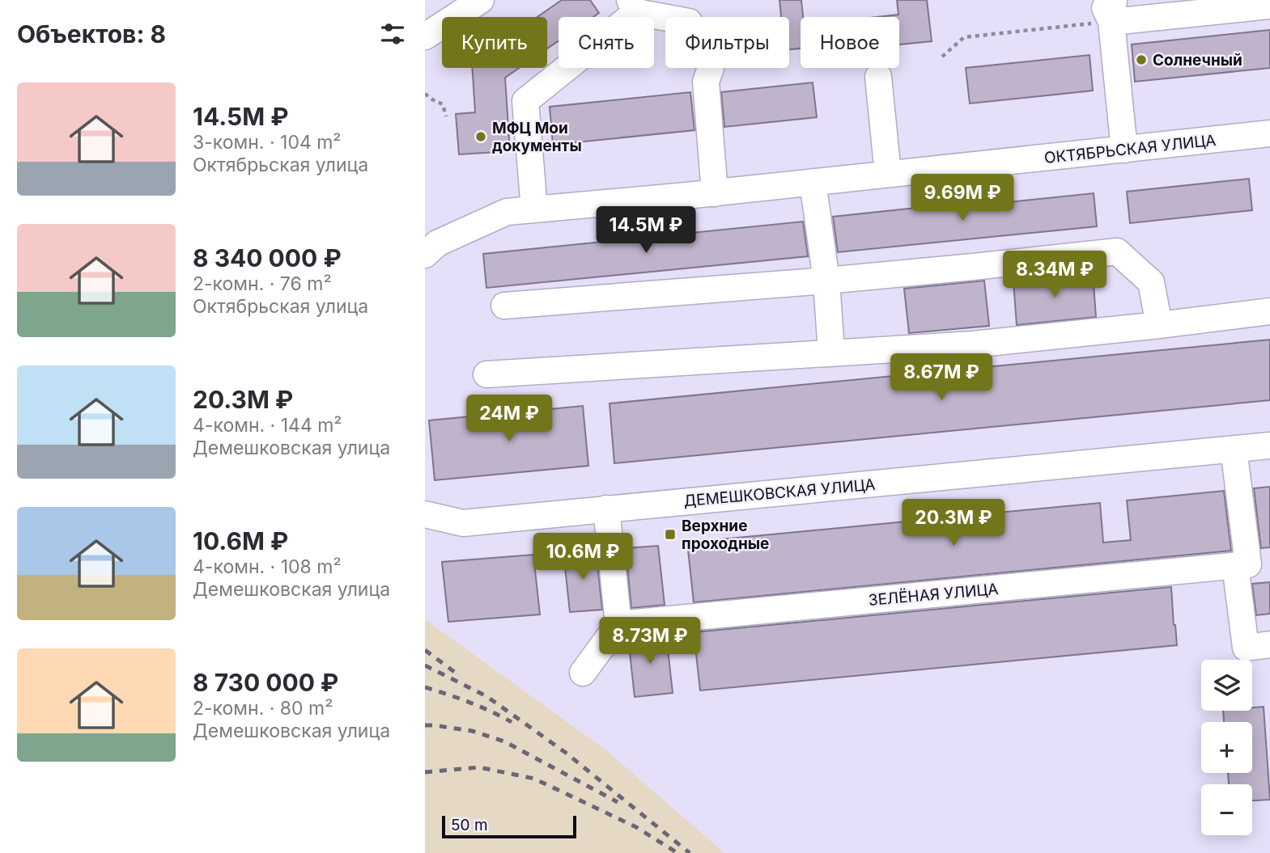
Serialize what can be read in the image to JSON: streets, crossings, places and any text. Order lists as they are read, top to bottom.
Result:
{
  "streets": {
    "street": ["ОКТЯБРЬСКАЯ УЛИЦА", "ДЕМЕШКОВСКАЯ УЛИЦА", "ЗЕЛЁНАЯ УЛИЦА"]
  },
  "places": {
    "other": ["Солнечный", "МФЦ Мои документы"],
    "transit": ["Верхние проходные"]
  },
  "scale_bar": "50 m",
  "page": {
    "heading": "Объектов: 8",
    "chip": [
      "Купить",
      "Снять",
      "Фильтры",
      "Новое"
    ],
    "list": [
      {
        "name": "14.5M ₽",
        "note": "3-комн. · 104 m² · Октябрьская улица"
      },
      {
        "name": "8 340 000 ₽",
        "note": "2-комн. · 76 m² · Октябрьская улица"
      },
      {
        "name": "20.3M ₽",
        "note": "4-комн. · 144 m² · Демешковская улица"
      },
      {
        "name": "10.6M ₽",
        "note": "4-комн. · 108 m² · Демешковская улица"
      },
      {
        "name": "8 730 000 ₽",
        "note": "2-комн. · 80 m² · Демешковская улица"
      }
    ],
    "price": [
      "9.69M ₽",
      "14.5M ₽",
      "8.34M ₽",
      "8.67M ₽",
      "24M ₽",
      "20.3M ₽",
      "10.6M ₽",
      "8.73M ₽"
    ],
    "map_buttons": ["+", "−"],
    "scale": "50 m"
  }
}
